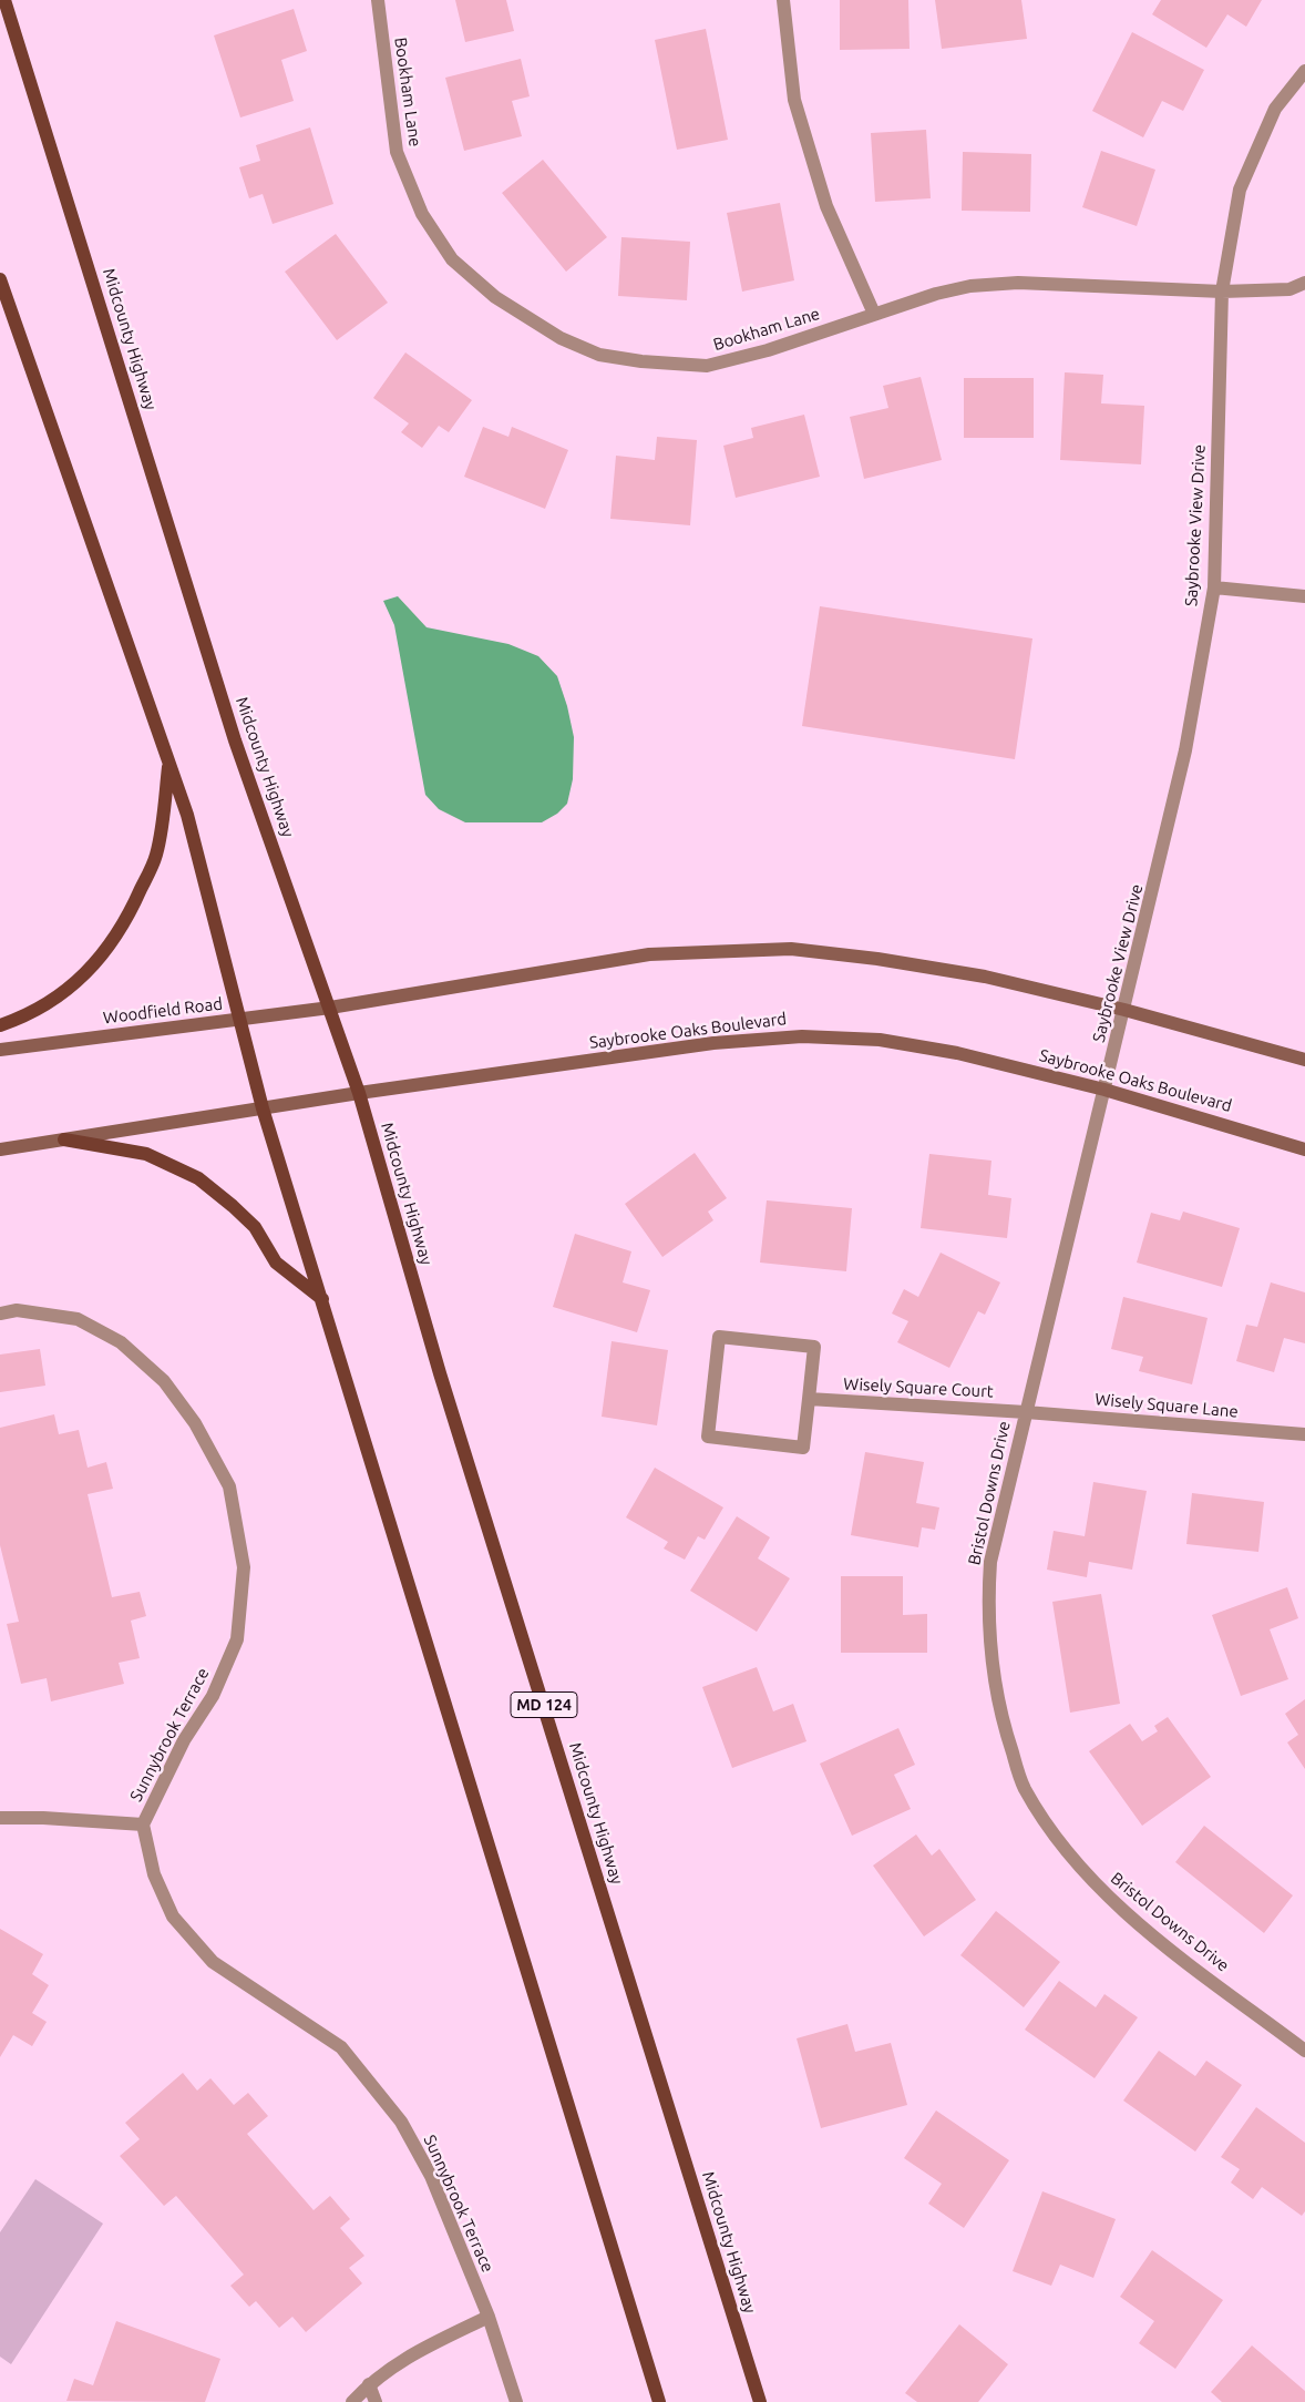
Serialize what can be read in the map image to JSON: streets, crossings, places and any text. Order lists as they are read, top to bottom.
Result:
{
  "streets": {
    "main road": ["Midcounty Highway", "MD 124"],
    "street": [
      "Bookham Lane",
      "Saybrooke View Drive",
      "Woodfield Road",
      "Saybrooke Oaks Boulevard",
      "Wisely Square Court",
      "Wisely Square Lane",
      "Bristol Downs Drive",
      "Sunnybrook Terrace"
    ]
  },
  "crossings": [
    ["Bookham Lane", "Saybrooke View Drive"],
    ["Midcounty Highway", "Woodfield Road"],
    ["Midcounty Highway", "Saybrooke Oaks Boulevard"],
    ["Saybrooke View Drive", "Saybrooke Oaks Boulevard"],
    ["Saybrooke View Drive", "Bristol Downs Drive"],
    ["Saybrooke Oaks Boulevard", "Bristol Downs Drive"],
    ["Wisely Square Court", "Wisely Square Lane"],
    ["Wisely Square Court", "Bristol Downs Drive"],
    ["Wisely Square Lane", "Bristol Downs Drive"]
  ]
}
